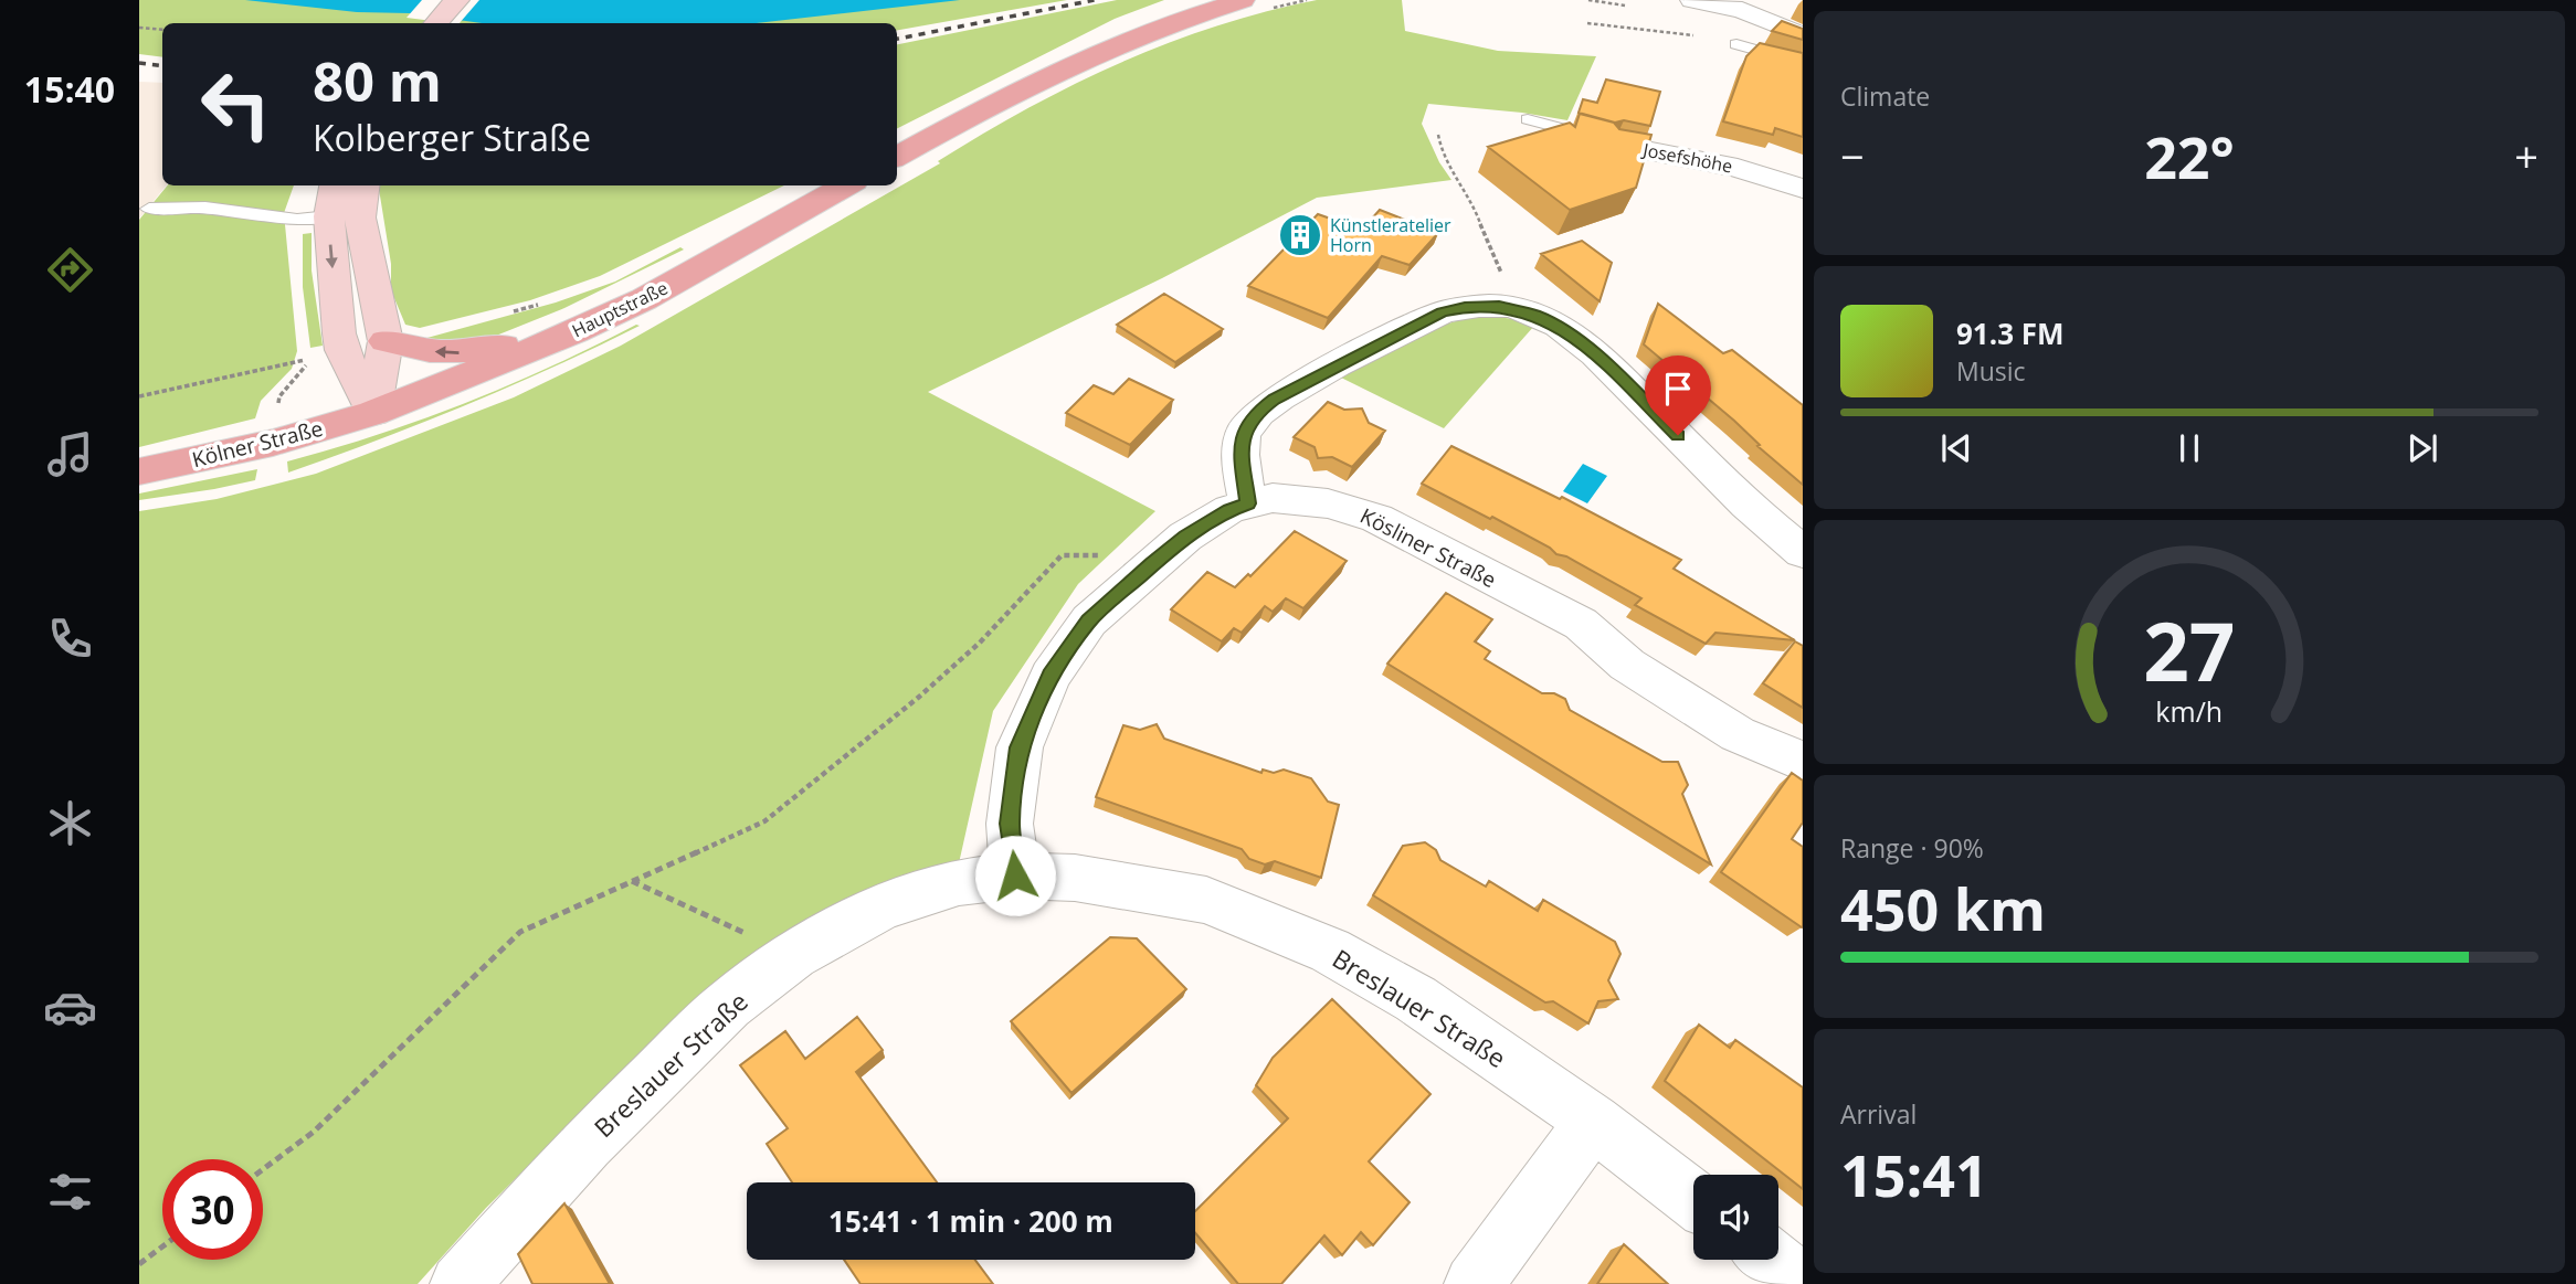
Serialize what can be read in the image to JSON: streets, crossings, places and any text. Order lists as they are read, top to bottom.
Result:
{
  "streets": {
    "main road": ["Hauptstraße", "Kölner Straße"],
    "street": ["Josefshöhe", "Kösliner Straße", "Breslauer Straße"]
  },
  "crossings": [
    ["Hauptstraße", "Kölner Straße"],
    ["Kösliner Straße", "Breslauer Straße"]
  ],
  "places": {
    "building": ["Künstleratelier Horn"]
  },
  "page": {
    "tabs": "15:40",
    "tile": [
      "Climate",
      ["Range · 90%", "450 km"],
      ["Arrival", "15:41"]
    ],
    "turn": ["80 m", "Kolberger Straße"],
    "heat": ["−", "22°", "+"],
    "song": ["91.3 FM", "Music"],
    "limit": "30",
    "trip": "15:41 · 1 min · 200 m",
    "gauge": ["27", "km/h"]
  }
}
